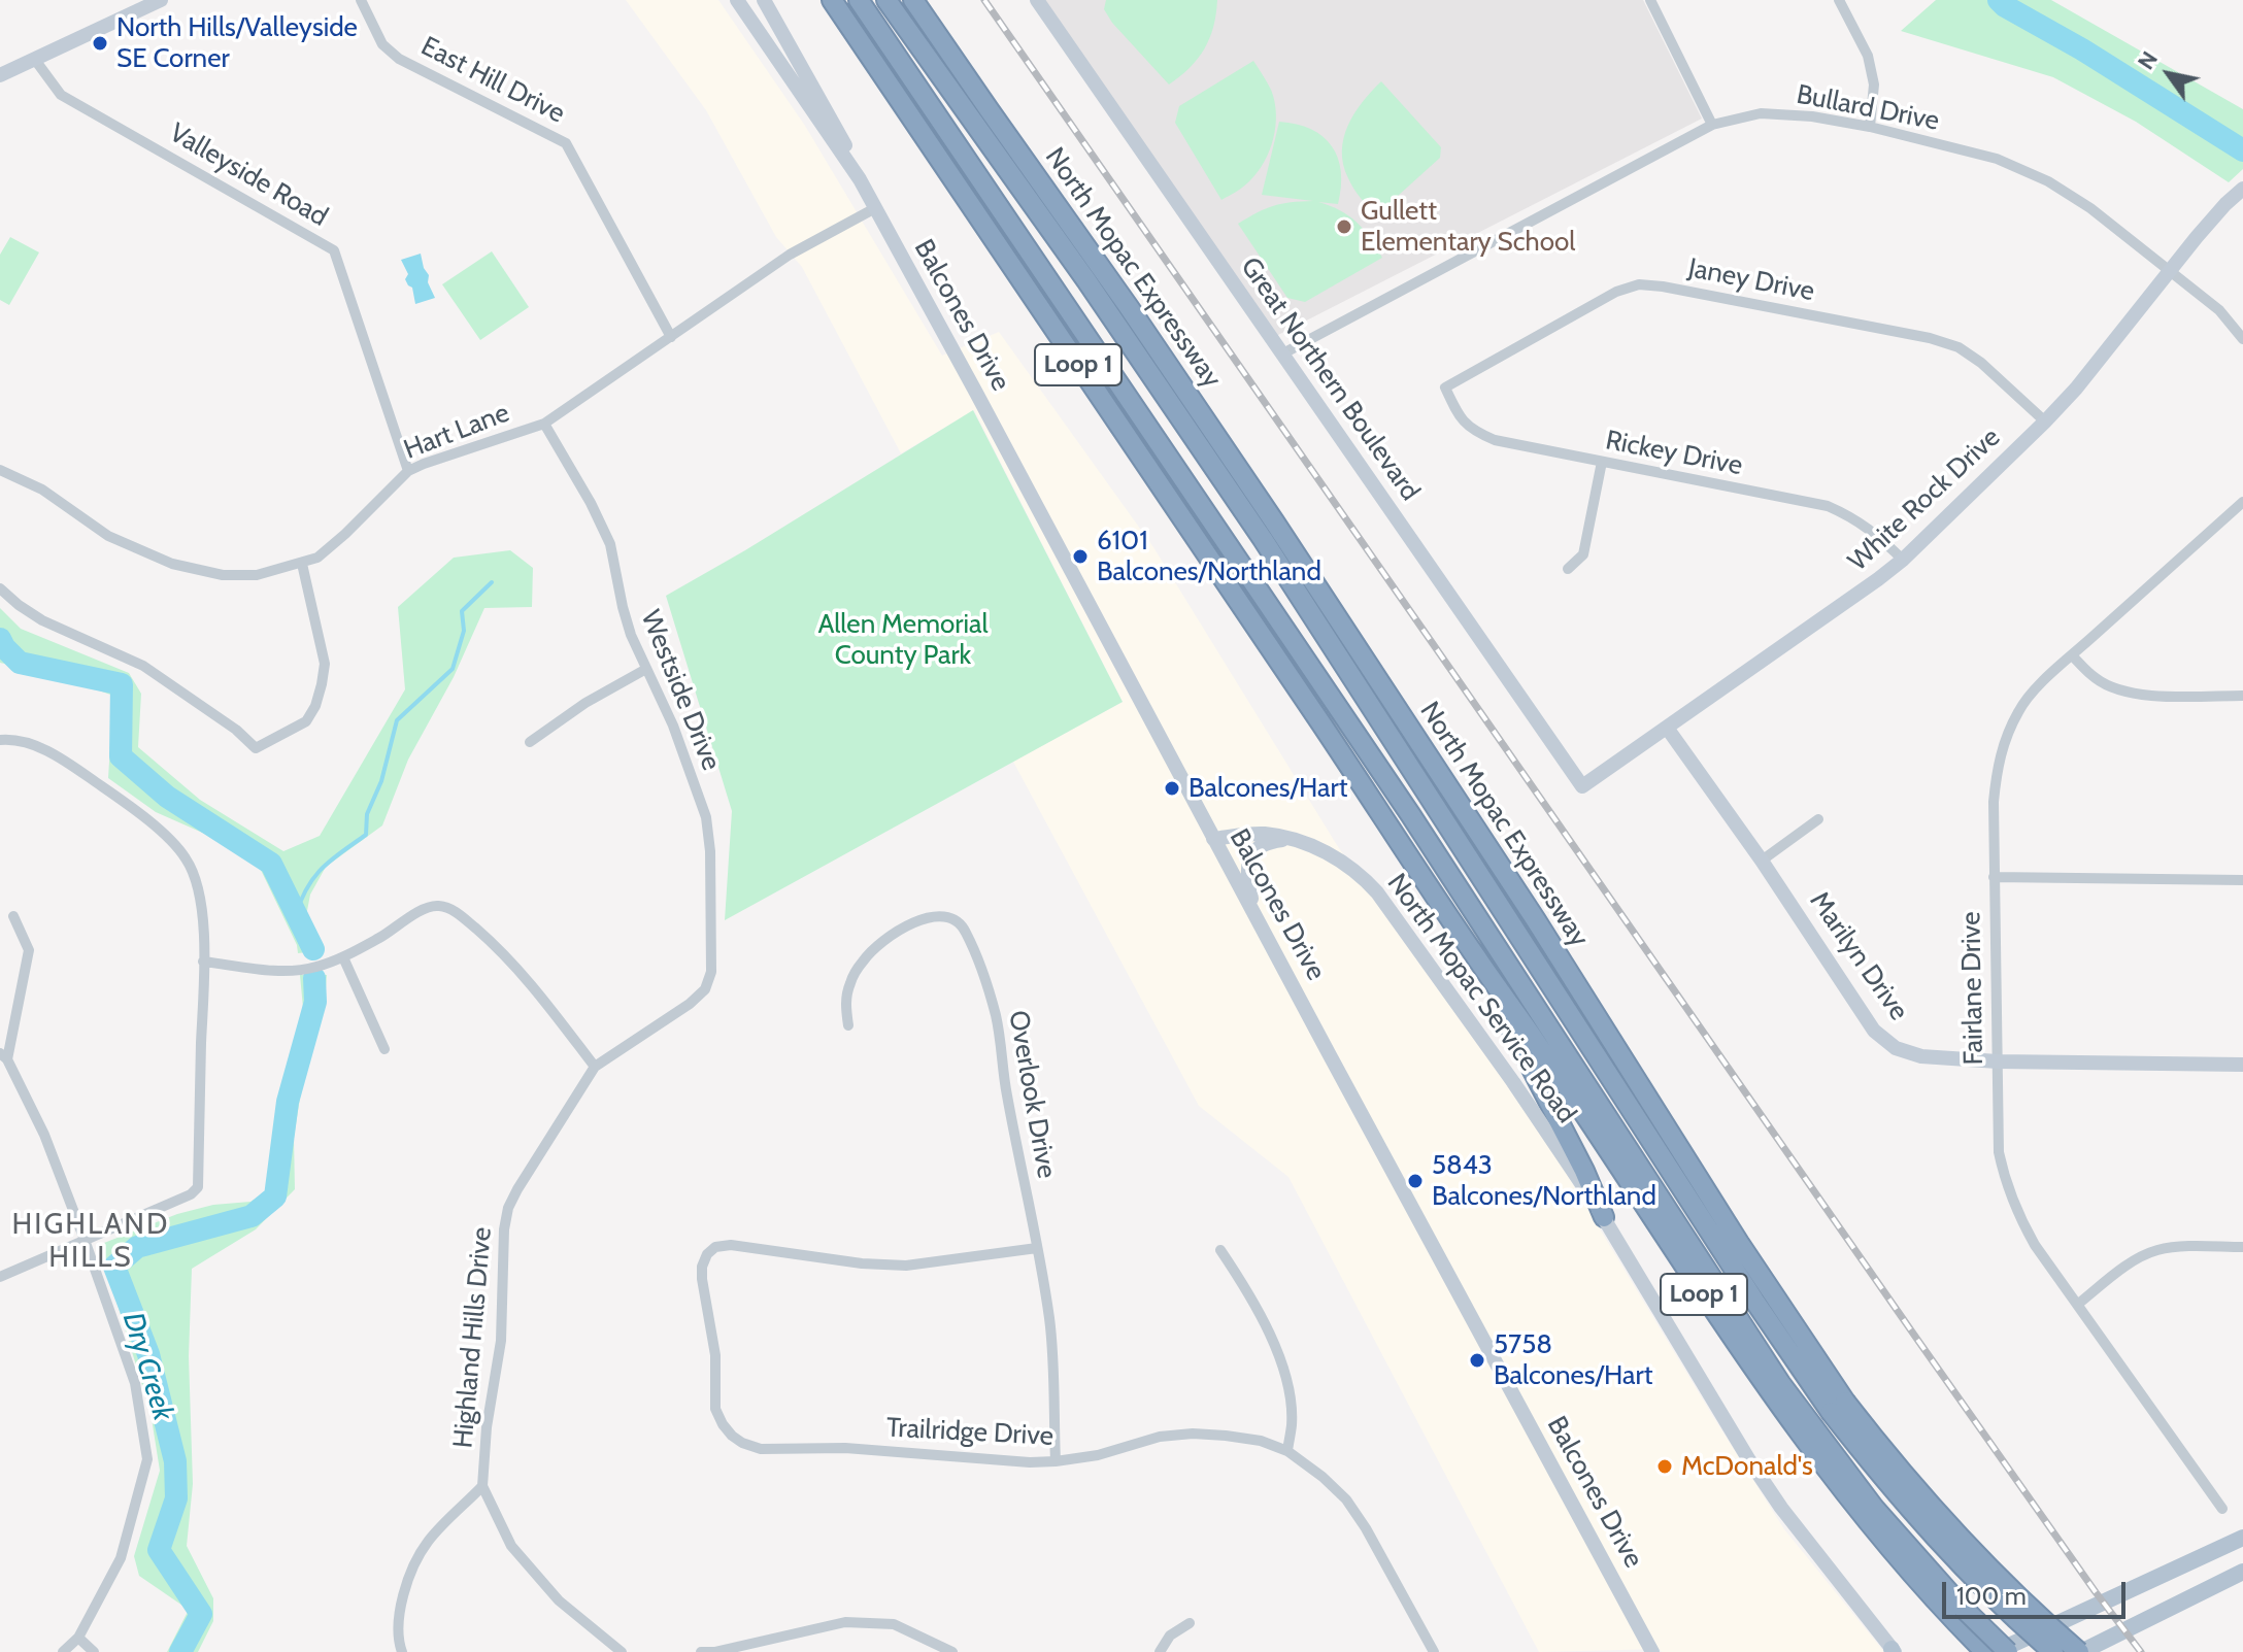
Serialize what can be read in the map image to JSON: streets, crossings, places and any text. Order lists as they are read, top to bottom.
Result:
{
  "streets": {
    "highway": ["North Mopac Expressway", "Loop 1"],
    "street": [
      "East Hill Drive",
      "Bullard Drive",
      "Valleyside Road",
      "Janey Drive",
      "Balcones Drive",
      "Great Northern Boulevard",
      "Hart Lane",
      "Rickey Drive",
      "White Rock Drive",
      "Westside Drive",
      "Marilyn Drive",
      "Fairlane Drive",
      "North Mopac Service Road",
      "Overlook Drive",
      "Highland Hills Drive",
      "Trailridge Drive"
    ]
  },
  "crossings": [
    ["East Hill Drive", "Hart Lane"],
    ["Bullard Drive", "Great Northern Boulevard"],
    ["Bullard Drive", "White Rock Drive"],
    ["Valleyside Road", "Hart Lane"],
    ["Janey Drive", "Rickey Drive"],
    ["Janey Drive", "White Rock Drive"],
    ["Balcones Drive", "Hart Lane"],
    ["Balcones Drive", "North Mopac Service Road"],
    ["Great Northern Boulevard", "White Rock Drive"],
    ["Hart Lane", "Westside Drive"],
    ["Rickey Drive", "White Rock Drive"],
    ["White Rock Drive", "Marilyn Drive"],
    ["Westside Drive", "Highland Hills Drive"],
    ["Marilyn Drive", "Fairlane Drive"],
    ["Overlook Drive", "Trailridge Drive"]
  ],
  "districts": ["HIGHLAND HILLS"],
  "water": ["Dry Creek"],
  "parks": ["Allen Memorial County Park"],
  "places": [
    "North Hills/Valleyside SE Corner",
    "Gullett Elementary School",
    "6101 Balcones/Northland",
    "Balcones/Hart",
    "5843 Balcones/Northland",
    "5758 Balcones/Hart",
    "McDonald's"
  ],
  "scale_bar": "100 m",
  "north": "top left"
}
